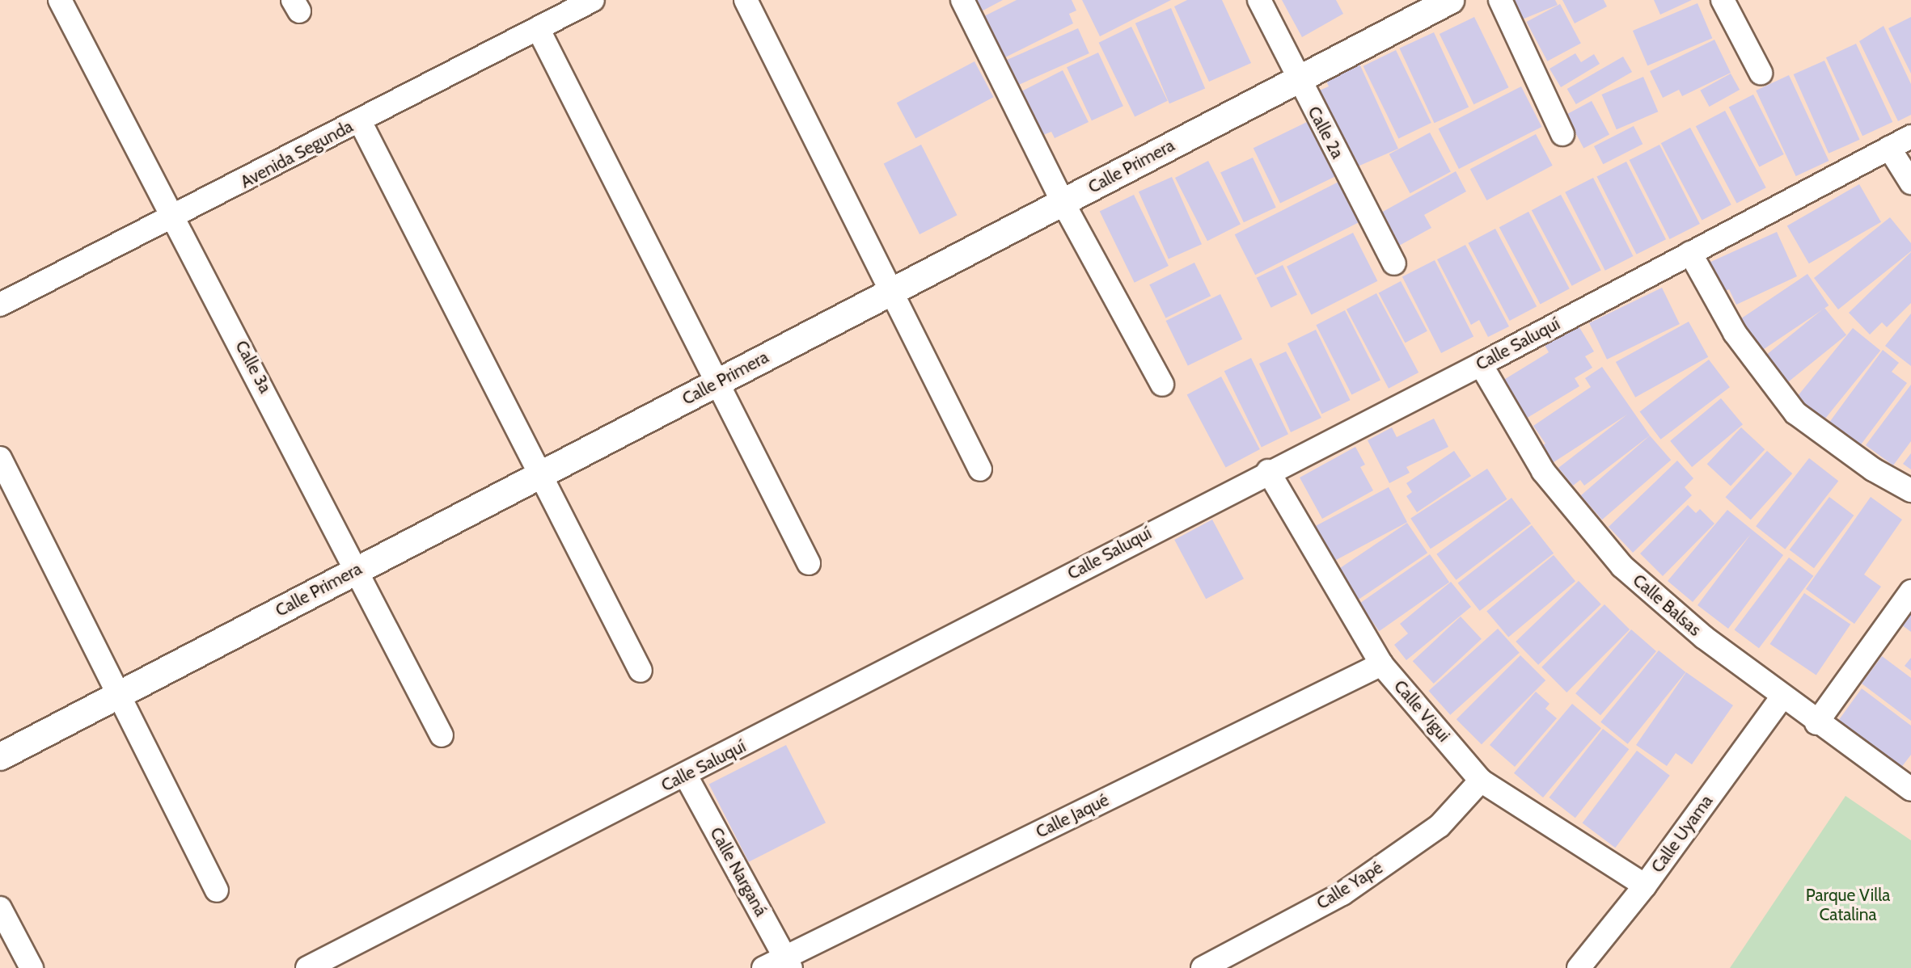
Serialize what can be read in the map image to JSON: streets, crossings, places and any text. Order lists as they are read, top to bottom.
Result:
{
  "streets": {
    "street": [
      "Calle 2a",
      "Avenida Segunda",
      "Calle Primera",
      "Calle Saluquí",
      "Calle 3a",
      "Calle Balsas",
      "Calle Vigui",
      "Calle Jaqué",
      "Calle Uyama",
      "Calle Narganá",
      "Calle Yapé"
    ]
  },
  "crossings": [
    ["Calle 2a", "Calle Primera"],
    ["Avenida Segunda", "Calle 3a"],
    ["Calle Primera", "Calle 3a"],
    ["Calle Saluquí", "Calle Balsas"],
    ["Calle Saluquí", "Calle Vigui"],
    ["Calle Saluquí", "Calle Narganá"],
    ["Calle Balsas", "Calle Uyama"],
    ["Calle Vigui", "Calle Jaqué"],
    ["Calle Vigui", "Calle Uyama"],
    ["Calle Vigui", "Calle Yapé"],
    ["Calle Jaqué", "Calle Narganá"]
  ],
  "parks": ["Parque Villa Catalina"]
}
